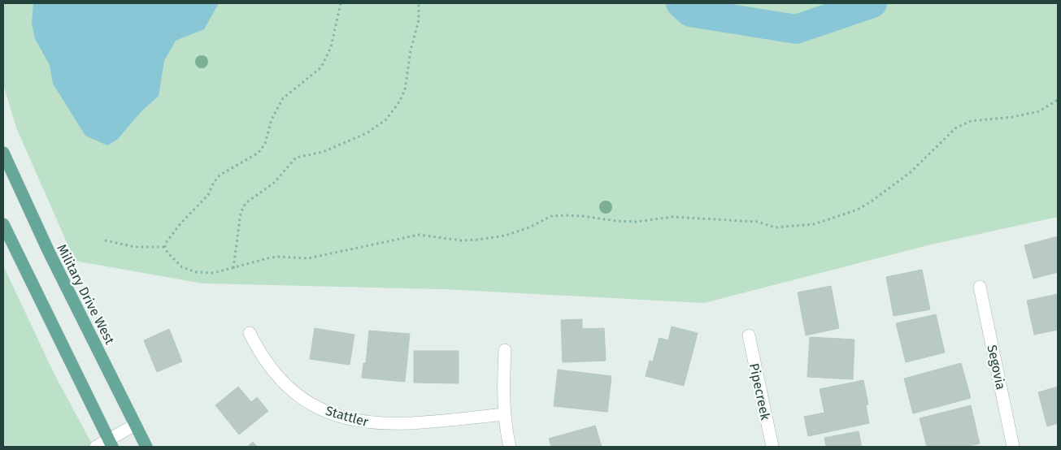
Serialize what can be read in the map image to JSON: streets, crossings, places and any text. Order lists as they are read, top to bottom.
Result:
{
  "streets": {
    "main road": ["Military Drive West"],
    "street": ["Segovia", "Pipecreek", "Stattler"]
  }
}
